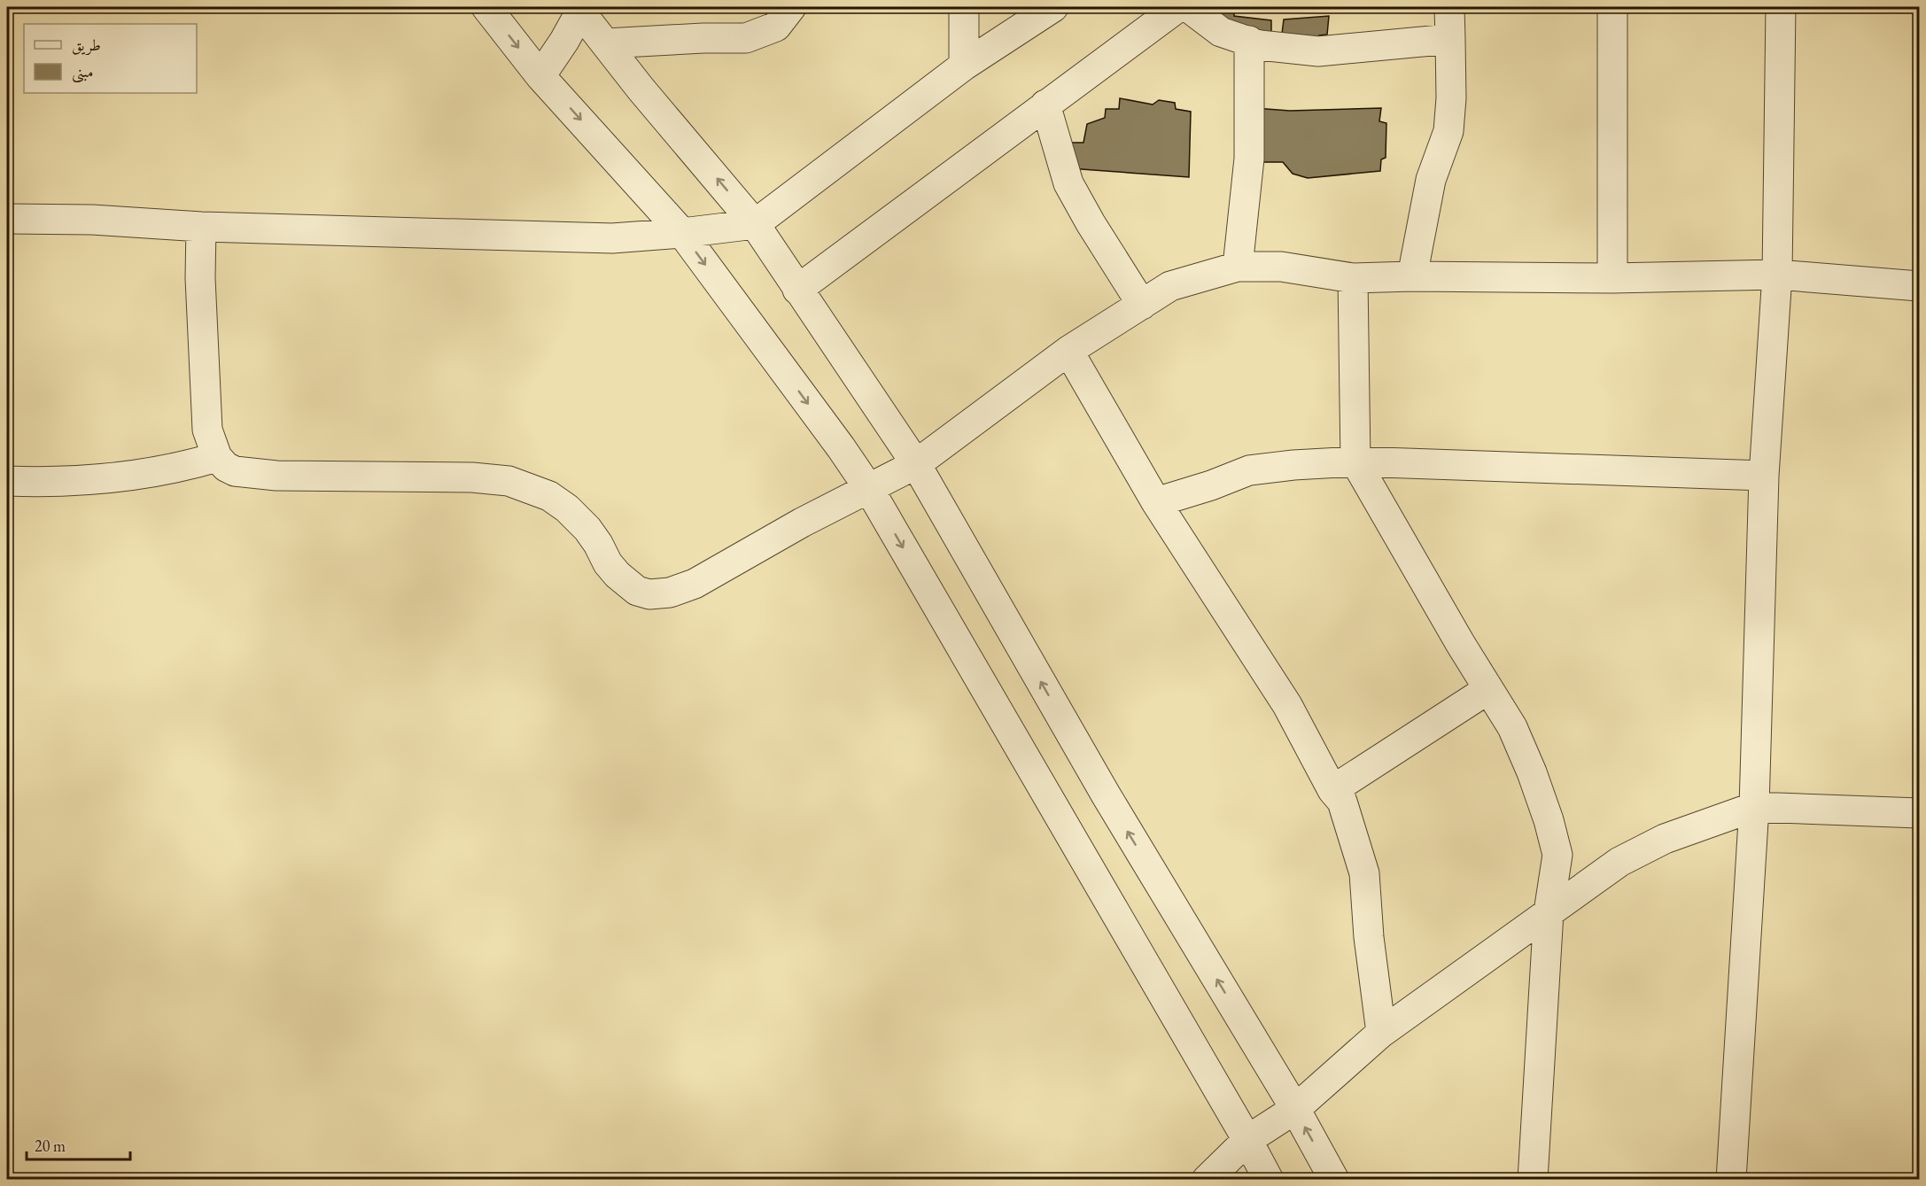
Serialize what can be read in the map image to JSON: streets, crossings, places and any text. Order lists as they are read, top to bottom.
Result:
{
  "legend": ["طريق", "مبنى"],
  "scale_bar": "20 m"
}
